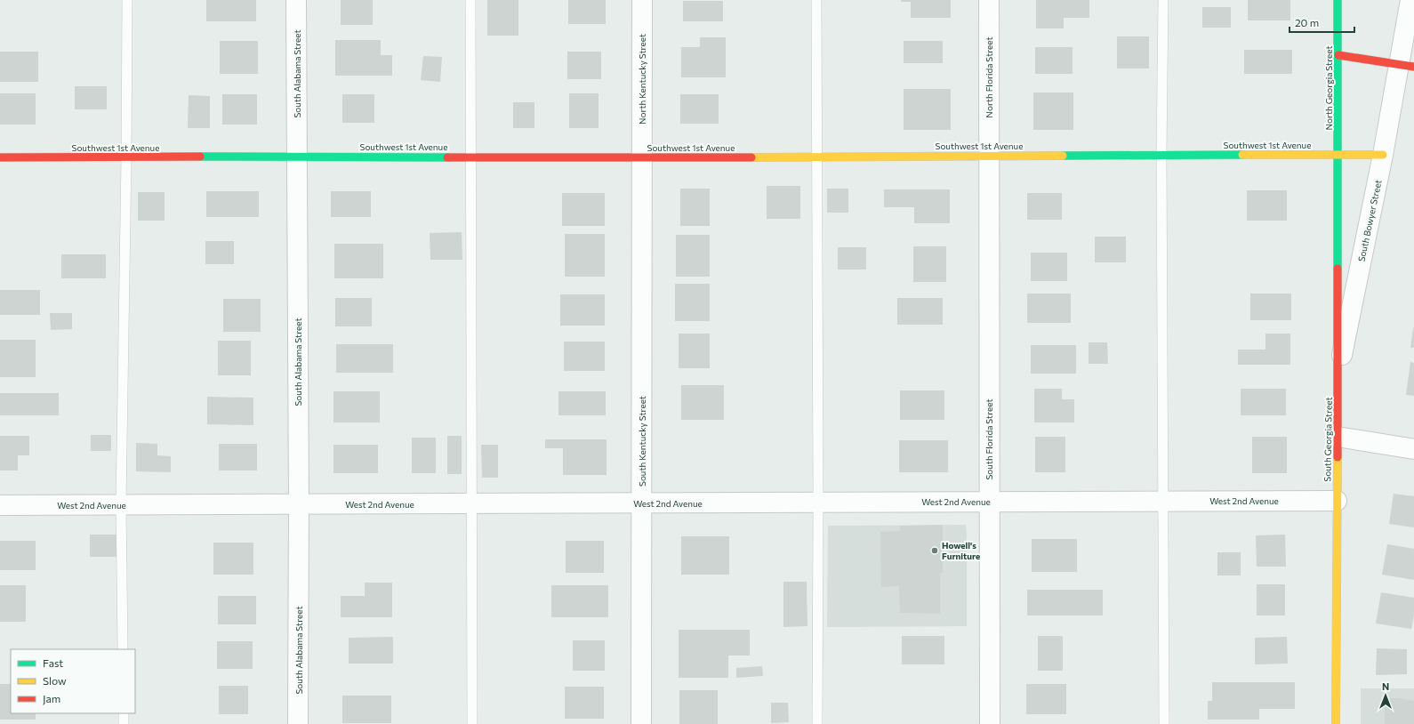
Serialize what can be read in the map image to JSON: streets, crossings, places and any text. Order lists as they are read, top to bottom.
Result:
{
  "streets": {
    "street": [
      "South Alabama Street",
      "North Florida Street",
      "North Kentucky Street",
      "North Georgia Street",
      "Southwest 1st Avenue",
      "South Bowyer Street",
      "South Florida Street",
      "South Georgia Street",
      "South Kentucky Street",
      "West 2nd Avenue"
    ]
  },
  "crossings": [
    ["South Alabama Street", "Southwest 1st Avenue"],
    ["South Alabama Street", "West 2nd Avenue"],
    ["North Florida Street", "Southwest 1st Avenue"],
    ["North Florida Street", "South Florida Street"],
    ["North Kentucky Street", "Southwest 1st Avenue"],
    ["North Kentucky Street", "South Kentucky Street"],
    ["North Georgia Street", "Southwest 1st Avenue"],
    ["North Georgia Street", "South Georgia Street"],
    ["Southwest 1st Avenue", "South Bowyer Street"],
    ["Southwest 1st Avenue", "South Florida Street"],
    ["Southwest 1st Avenue", "South Georgia Street"],
    ["Southwest 1st Avenue", "South Kentucky Street"],
    ["South Bowyer Street", "South Georgia Street"],
    ["South Florida Street", "West 2nd Avenue"],
    ["South Georgia Street", "West 2nd Avenue"],
    ["South Kentucky Street", "West 2nd Avenue"]
  ],
  "places": ["Howell's Furniture"],
  "legend": ["Fast", "Slow", "Jam"],
  "scale_bar": "20 m",
  "north": "top"
}
